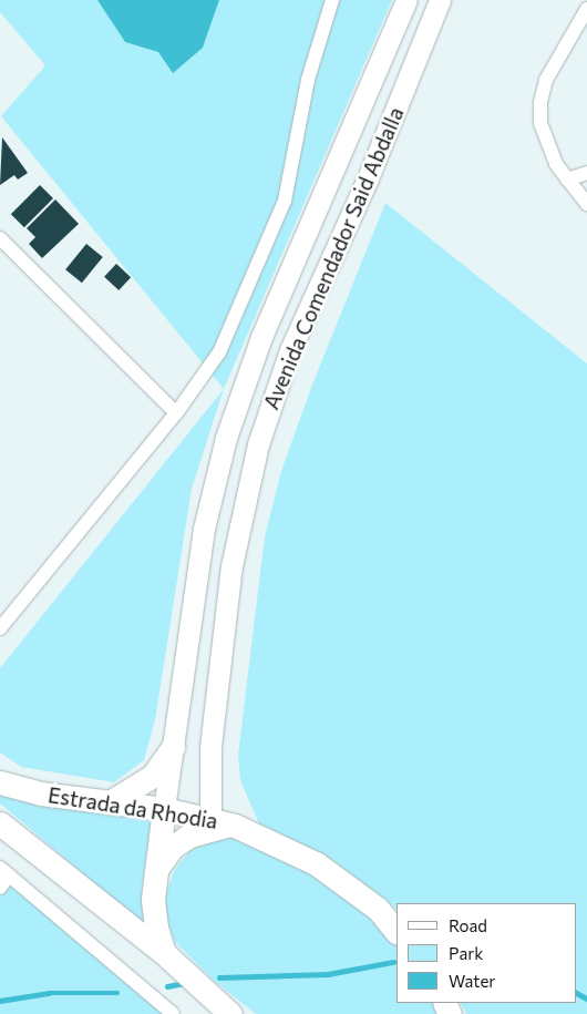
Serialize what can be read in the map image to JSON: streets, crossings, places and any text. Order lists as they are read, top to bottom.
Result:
{
  "streets": {
    "main road": ["Estrada da Rhodia"],
    "street": ["Avenida Comendador Said Abdalla"]
  },
  "crossings": [
    ["Avenida Comendador Said Abdalla", "Estrada da Rhodia"]
  ],
  "legend": ["Road", "Park", "Water"]
}
